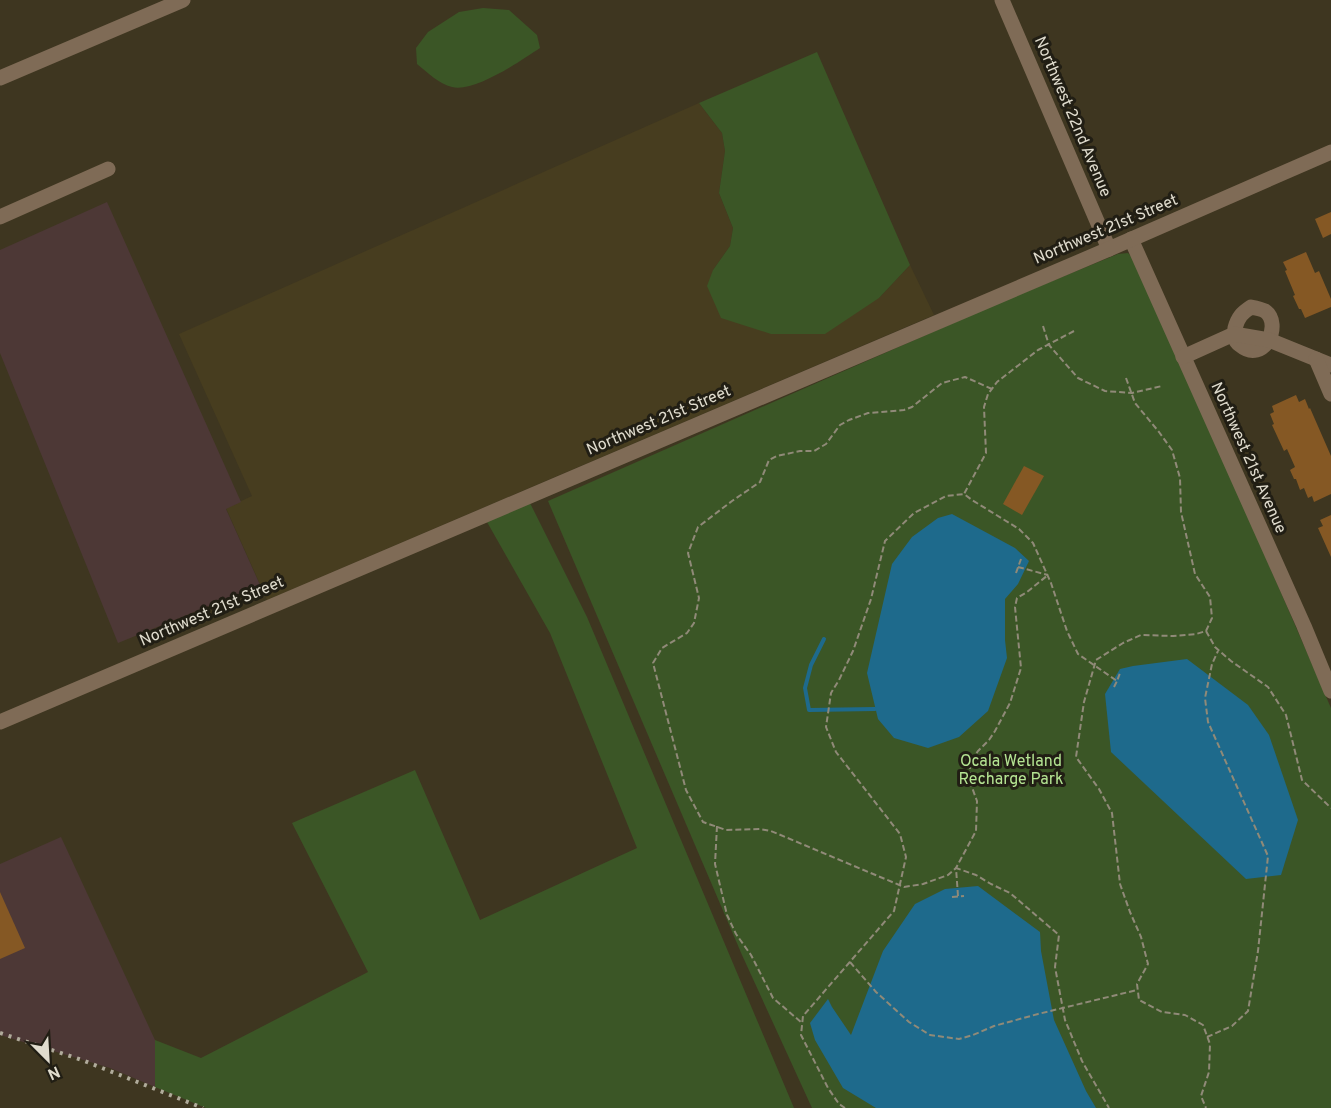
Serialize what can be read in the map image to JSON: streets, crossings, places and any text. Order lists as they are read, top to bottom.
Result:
{
  "streets": {
    "street": ["Northwest 22nd Avenue", "Northwest 21st Street", "Northwest 21st Avenue"]
  },
  "crossings": [
    ["Northwest 22nd Avenue", "Northwest 21st Street"],
    ["Northwest 21st Street", "Northwest 21st Avenue"]
  ],
  "parks": ["Ocala Wetland Recharge Park"],
  "north": "bottom right"
}
